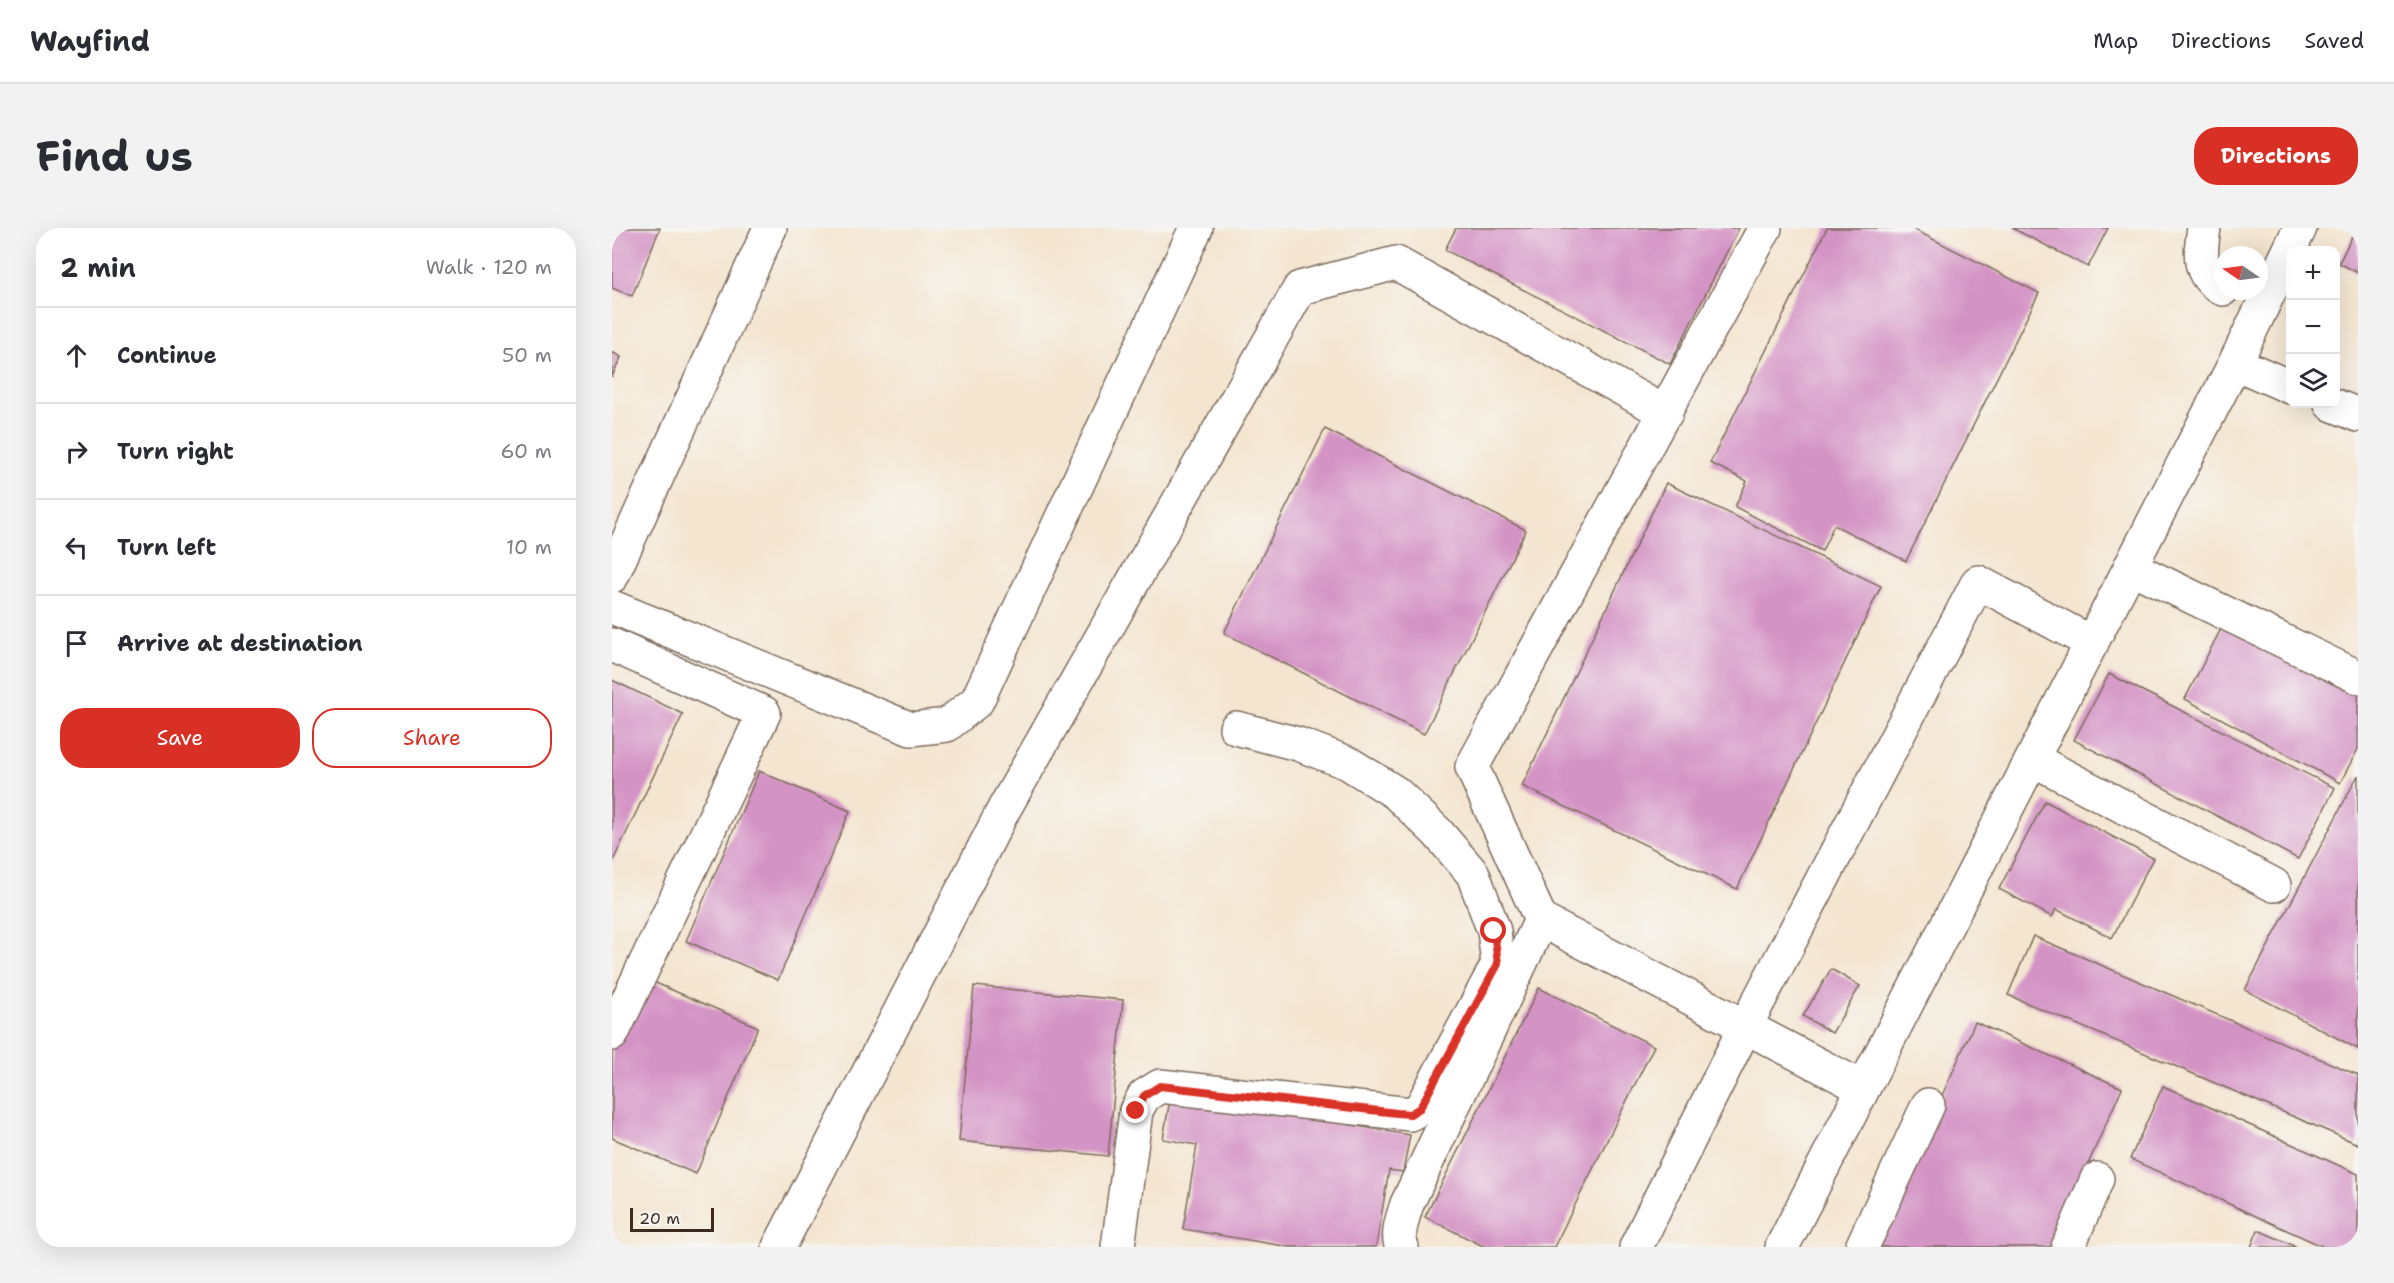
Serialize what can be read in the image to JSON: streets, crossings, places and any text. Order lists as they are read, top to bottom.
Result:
{
  "scale_bar": "20 m",
  "north": "left",
  "page": {
    "header": "Wayfind",
    "nav": ["Map", "Directions", "Saved"],
    "buttons": [
      "Directions",
      ["Save", "Share"]
    ],
    "title": "Find us",
    "heading": ["2 min", "Walk · 120 m"],
    "map_buttons": ["+", "−"],
    "list": [
      ["Continue", "50 m"],
      ["Turn right", "60 m"],
      ["Turn left", "10 m"],
      "Arrive at destination"
    ],
    "scale": "20 m"
  }
}
